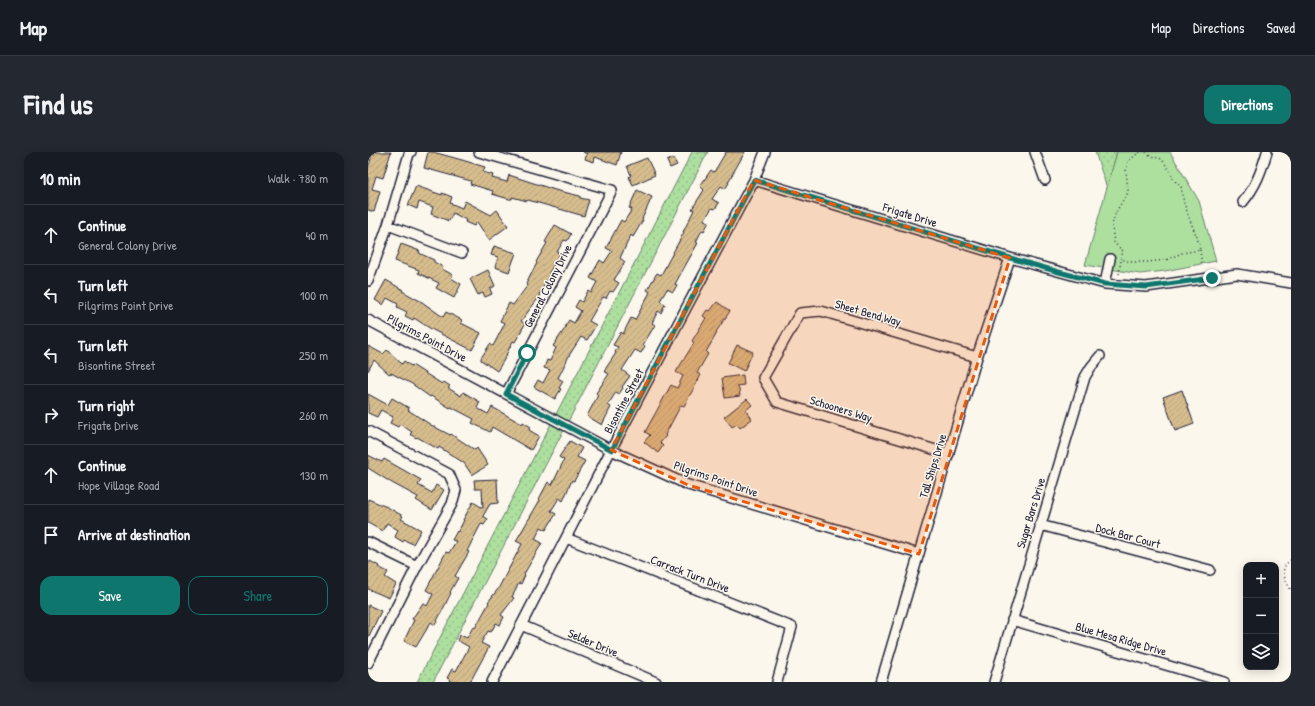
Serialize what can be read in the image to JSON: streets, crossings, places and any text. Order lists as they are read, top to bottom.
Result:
{
  "streets": {
    "street": [
      "Frigate Drive",
      "General Colony Drive",
      "Sheet Bend Way",
      "Pilgrims Point Drive",
      "Bisontine Street",
      "Schooners Way",
      "Tall Ships Drive",
      "Sugar Bars Drive",
      "Dock Bar Court",
      "Carrack Turn Drive",
      "Blue Mesa Ridge Drive",
      "Selder Drive"
    ]
  },
  "crossings": [
    ["Frigate Drive", "Bisontine Street"],
    ["Frigate Drive", "Tall Ships Drive"],
    ["General Colony Drive", "Pilgrims Point Drive"],
    ["Sheet Bend Way", "Schooners Way"],
    ["Sheet Bend Way", "Tall Ships Drive"],
    ["Pilgrims Point Drive", "Bisontine Street"],
    ["Pilgrims Point Drive", "Tall Ships Drive"],
    ["Bisontine Street", "Carrack Turn Drive"],
    ["Bisontine Street", "Selder Drive"],
    ["Schooners Way", "Tall Ships Drive"],
    ["Sugar Bars Drive", "Dock Bar Court"],
    ["Sugar Bars Drive", "Blue Mesa Ridge Drive"]
  ],
  "page": {
    "header": "Map",
    "nav": ["Map", "Directions", "Saved"],
    "title": "Find us",
    "buttons": [
      "Directions",
      ["Save", "Share"]
    ],
    "heading": ["10 min", "Walk · 780 m"],
    "list": [
      ["Continue", "General Colony Drive", "40 m"],
      ["Turn left", "Pilgrims Point Drive", "100 m"],
      ["Turn left", "Bisontine Street", "250 m"],
      ["Turn right", "Frigate Drive", "260 m"],
      ["Continue", "Hope Village Road", "130 m"],
      "Arrive at destination"
    ],
    "map_buttons": ["+", "−"]
  }
}
